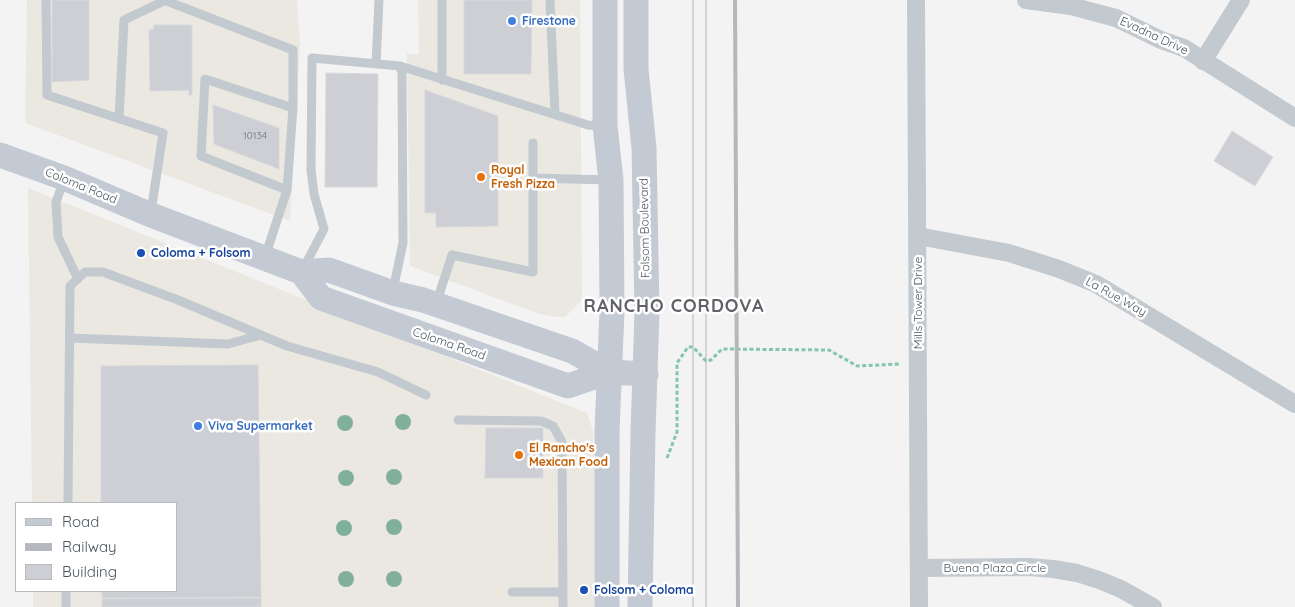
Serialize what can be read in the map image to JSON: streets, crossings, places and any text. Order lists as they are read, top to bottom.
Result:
{
  "streets": {
    "main road": ["Coloma Road", "Folsom Boulevard"],
    "street": [
      "Evadna Drive",
      "La Rue Way",
      "Mills Tower Drive",
      "Buena Plaza Circle"
    ]
  },
  "crossings": [
    ["Coloma Road", "Folsom Boulevard"],
    ["La Rue Way", "Mills Tower Drive"],
    ["Mills Tower Drive", "Buena Plaza Circle"]
  ],
  "districts": ["RANCHO CORDOVA"],
  "places": [
    "Firestone",
    "Royal Fresh Pizza",
    "Coloma + Folsom",
    "Viva Supermarket",
    "El Rancho's Mexican Food",
    "Folsom + Coloma"
  ],
  "house_numbers": ["10134"],
  "legend": ["Road", "Railway", "Building"]
}
